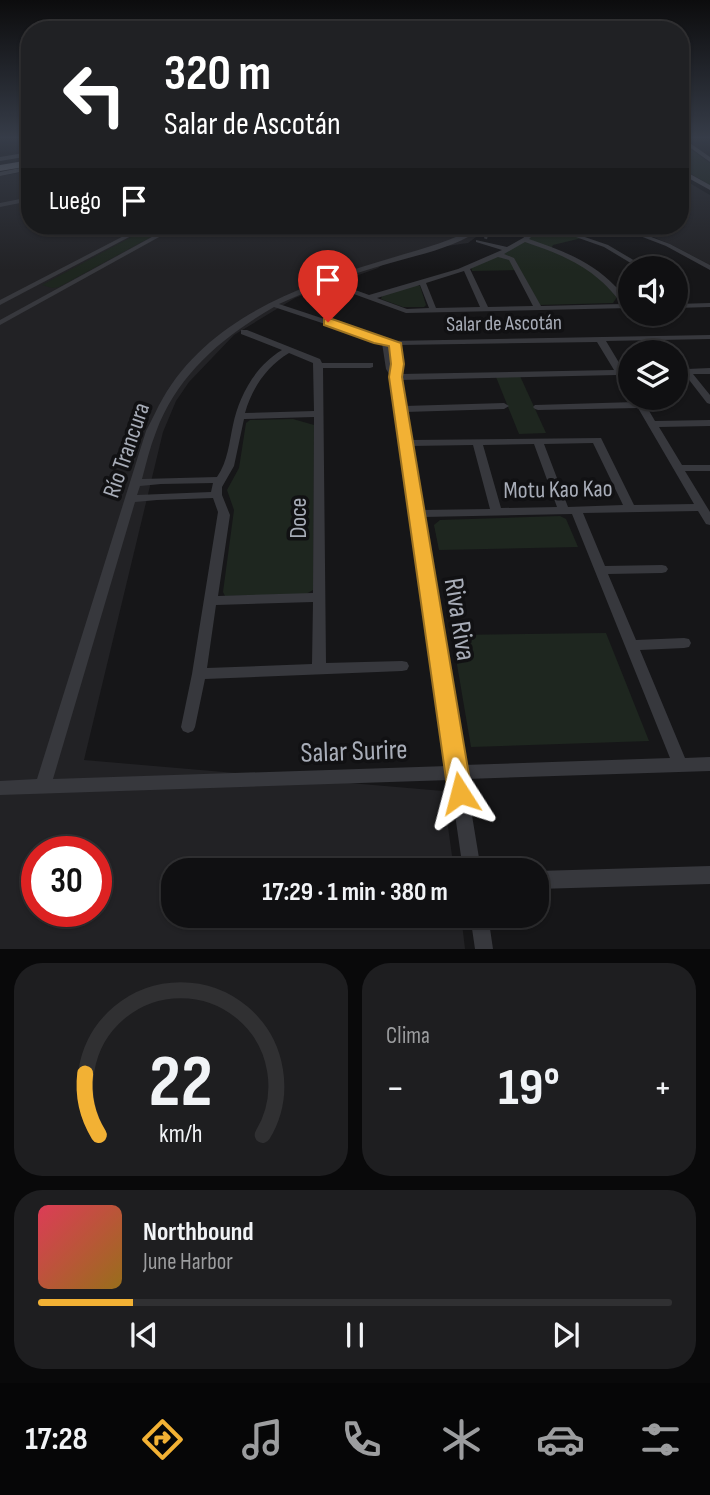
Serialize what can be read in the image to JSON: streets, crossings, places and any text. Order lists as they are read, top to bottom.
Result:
{
  "streets": {
    "street": [
      "Salar de Ascotán",
      "Río Trancura",
      "Motu Kao Kao",
      "Doce",
      "Riva Riva",
      "Salar Surire"
    ]
  },
  "crossings": [
    ["Salar de Ascotán", "Río Trancura"],
    ["Salar de Ascotán", "Riva Riva"],
    ["Río Trancura", "Salar Surire"],
    ["Motu Kao Kao", "Riva Riva"],
    ["Riva Riva", "Salar Surire"]
  ],
  "page": {
    "turn": ["320 m", "Salar de Ascotán"],
    "then": "Luego",
    "limit": "30",
    "trip": "17:29 · 1 min · 380 m",
    "tile": "Clima",
    "heat": ["−", "19°", "+"],
    "song": ["Northbound", "June Harbor"],
    "tabs": "17:28",
    "gauge": ["22", "km/h"]
  }
}
